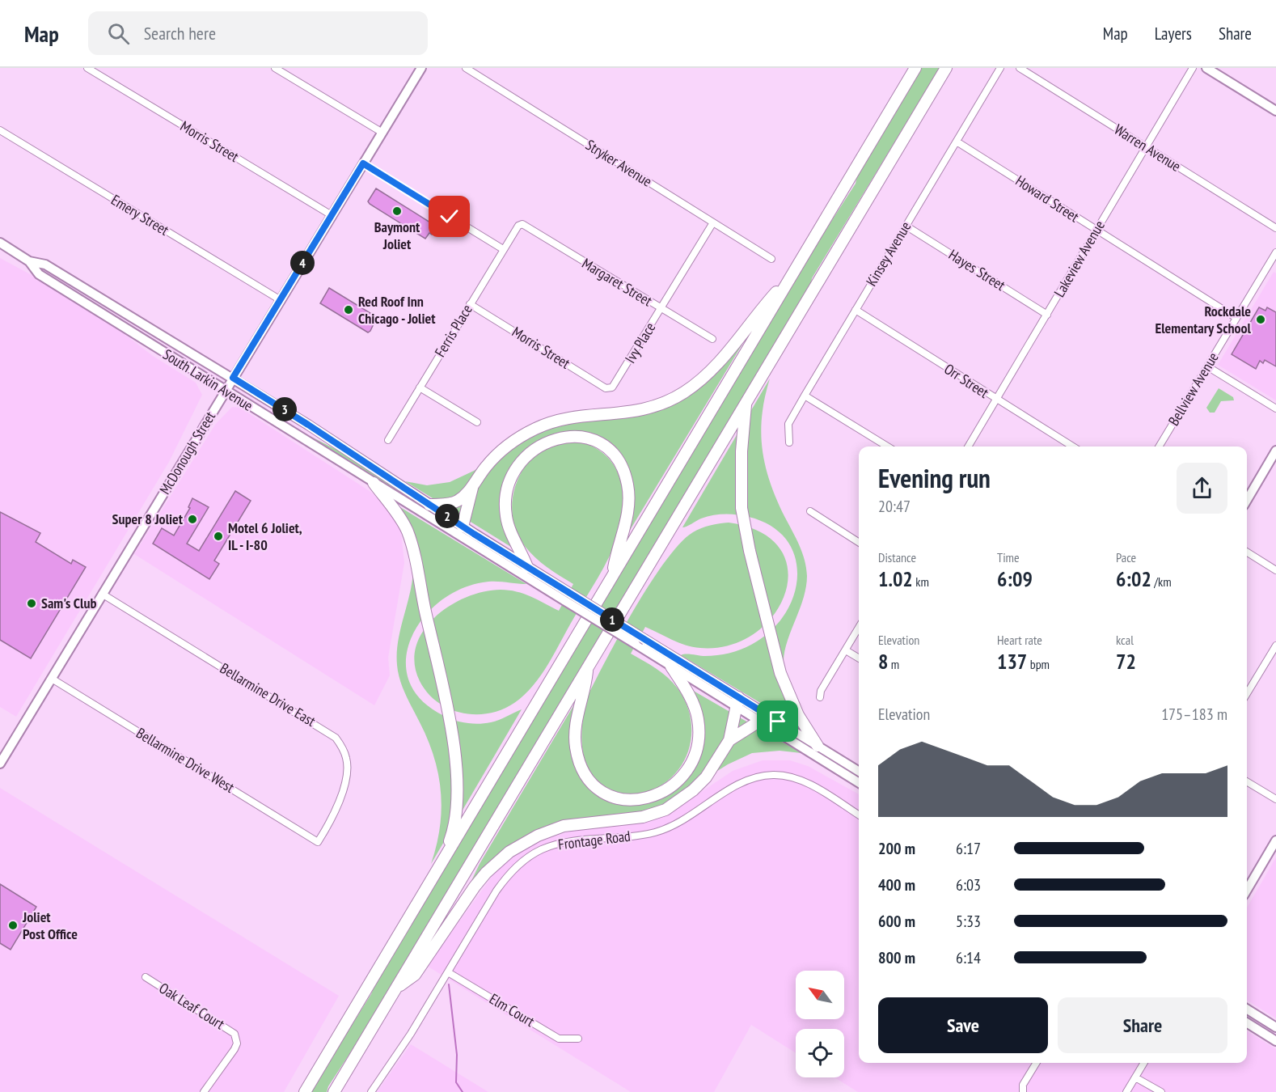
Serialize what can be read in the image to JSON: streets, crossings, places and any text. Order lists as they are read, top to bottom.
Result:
{
  "streets": {
    "main road": ["South Larkin Avenue", "McDonough Street"],
    "street": [
      "Morris Street",
      "Warren Avenue",
      "Stryker Avenue",
      "Howard Street",
      "Emery Street",
      "Kinsey Avenue",
      "Lakeview Avenue",
      "Hayes Street",
      "Margaret Street",
      "Ferris Place",
      "Ivy Place",
      "Orr Street",
      "Bellview Avenue",
      "Bellarmine Drive East",
      "Bellarmine Drive West",
      "Frontage Road",
      "Oak Leaf Court",
      "Elm Court"
    ]
  },
  "crossings": [
    ["Morris Street", "Ferris Place"],
    ["Morris Street", "Ivy Place"],
    ["Morris Street", "McDonough Street"],
    ["Warren Avenue", "Lakeview Avenue"],
    ["Stryker Avenue", "Ivy Place"],
    ["Howard Street", "Kinsey Avenue"],
    ["Howard Street", "Lakeview Avenue"],
    ["Howard Street", "Bellview Avenue"],
    ["Emery Street", "McDonough Street"],
    ["Kinsey Avenue", "Hayes Street"],
    ["Kinsey Avenue", "Orr Street"],
    ["Lakeview Avenue", "Hayes Street"],
    ["Lakeview Avenue", "Orr Street"],
    ["Margaret Street", "Ferris Place"],
    ["Margaret Street", "Ivy Place"],
    ["South Larkin Avenue", "McDonough Street"],
    ["McDonough Street", "Bellarmine Drive East"],
    ["McDonough Street", "Bellarmine Drive West"],
    ["Bellarmine Drive East", "Bellarmine Drive West"],
    ["Frontage Road", "Elm Court"]
  ],
  "places": [
    "Baymont Joliet",
    "Red Roof Inn Chicago - Joliet",
    "Rockdale Elementary School",
    "Super 8 Joliet",
    "Motel 6 Joliet, IL - I-80",
    "Sam's Club",
    "Joliet Post Office"
  ],
  "north": "top left",
  "page": {
    "header": "Map",
    "search": "Search here",
    "nav": ["Map", "Layers", "Share"],
    "pins": [
      "4",
      "3",
      "2",
      "1"
    ],
    "heading": ["Evening run", "20:47"],
    "stats": [
      ["Distance", "1.02 km"],
      ["Time", "6:09"],
      ["Pace", "6:02 /km"],
      ["Elevation", "8 m"],
      ["Heart rate", "137 bpm"],
      ["kcal", "72"]
    ],
    "chart": ["Elevation", "175–183 m"],
    "list": [
      {
        "name": "200 m",
        "note": "6:17"
      },
      {
        "name": "400 m",
        "note": "6:03"
      },
      {
        "name": "600 m",
        "note": "5:33"
      },
      {
        "name": "800 m",
        "note": "6:14"
      }
    ],
    "buttons": ["Save", "Share"]
  }
}
